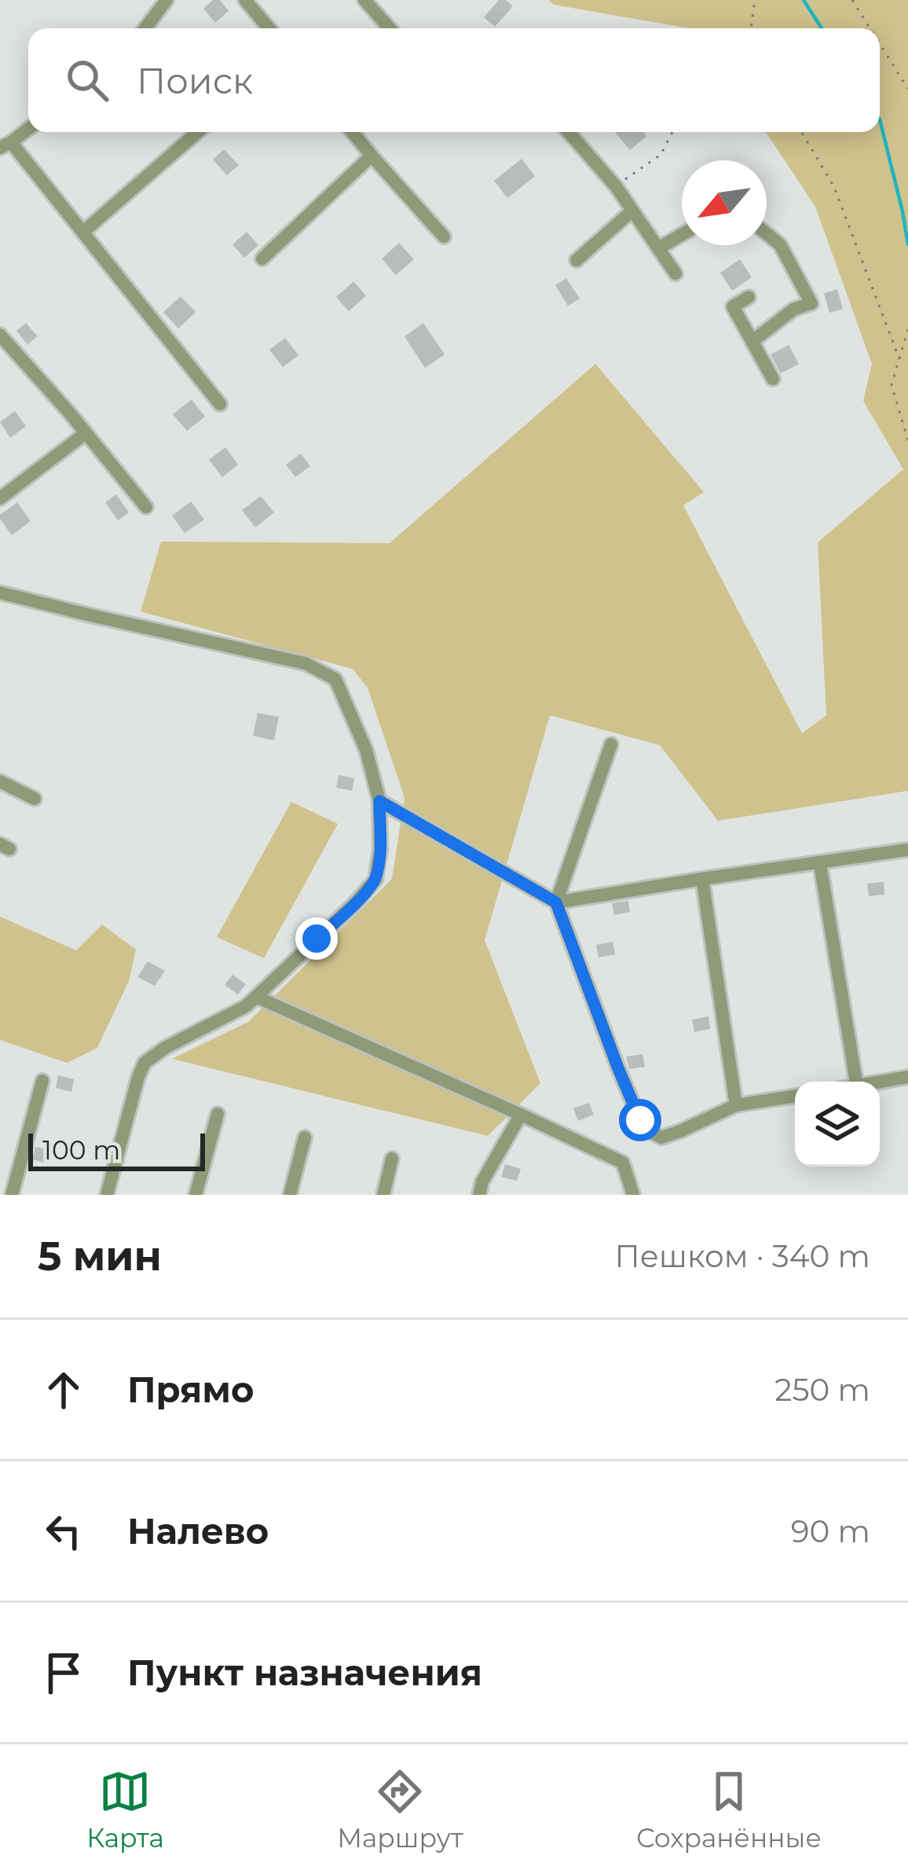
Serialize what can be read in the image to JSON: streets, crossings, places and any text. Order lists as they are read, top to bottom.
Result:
{
  "scale_bar": "100 m",
  "north": "bottom left",
  "page": {
    "search": "Поиск",
    "scale": "100 m",
    "heading": ["5 мин", "Пешком · 340 m"],
    "list": [
      ["Прямо", "250 m"],
      ["Налево", "90 m"],
      "Пункт назначения"
    ],
    "nav": ["Карта", "Маршрут", "Сохранённые"]
  }
}
